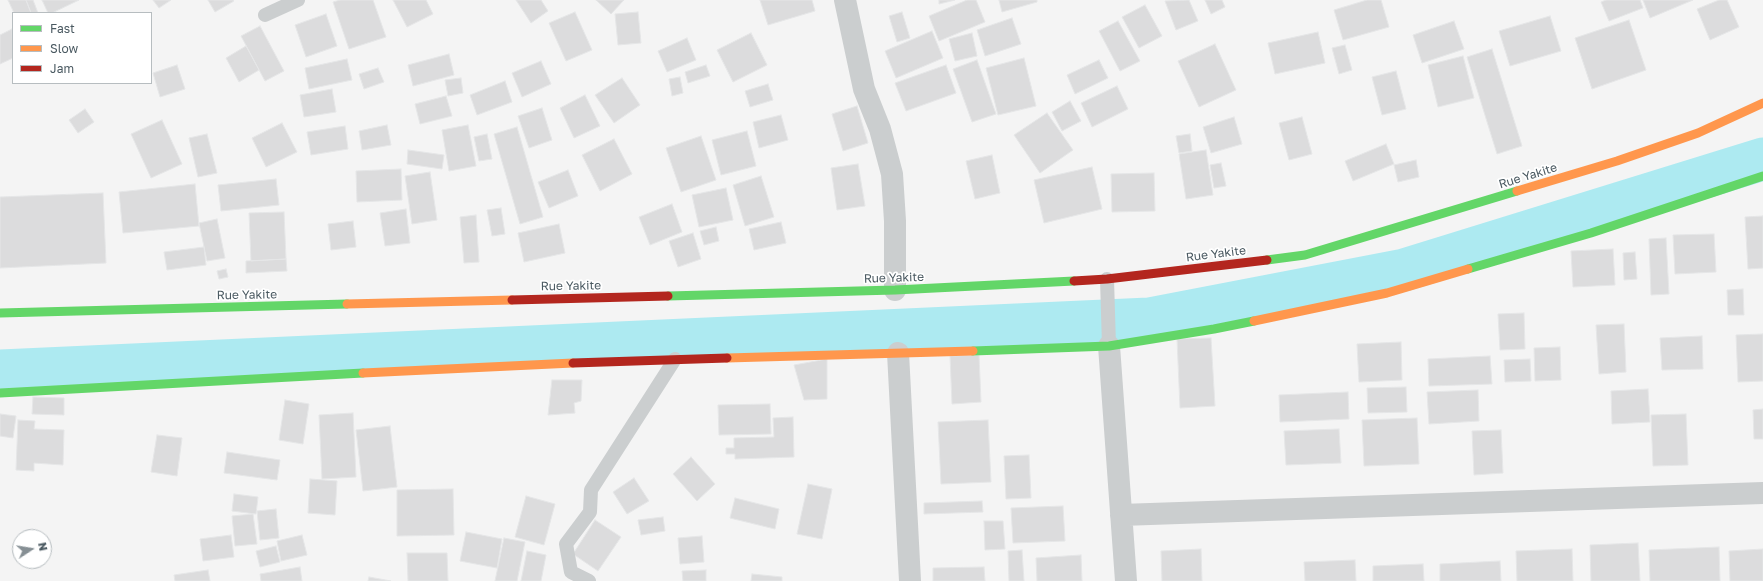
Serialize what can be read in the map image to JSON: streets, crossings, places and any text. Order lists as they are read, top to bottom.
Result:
{
  "streets": {
    "main road": ["Rue Yakite"]
  },
  "legend": ["Fast", "Slow", "Jam"],
  "north": "right"
}
